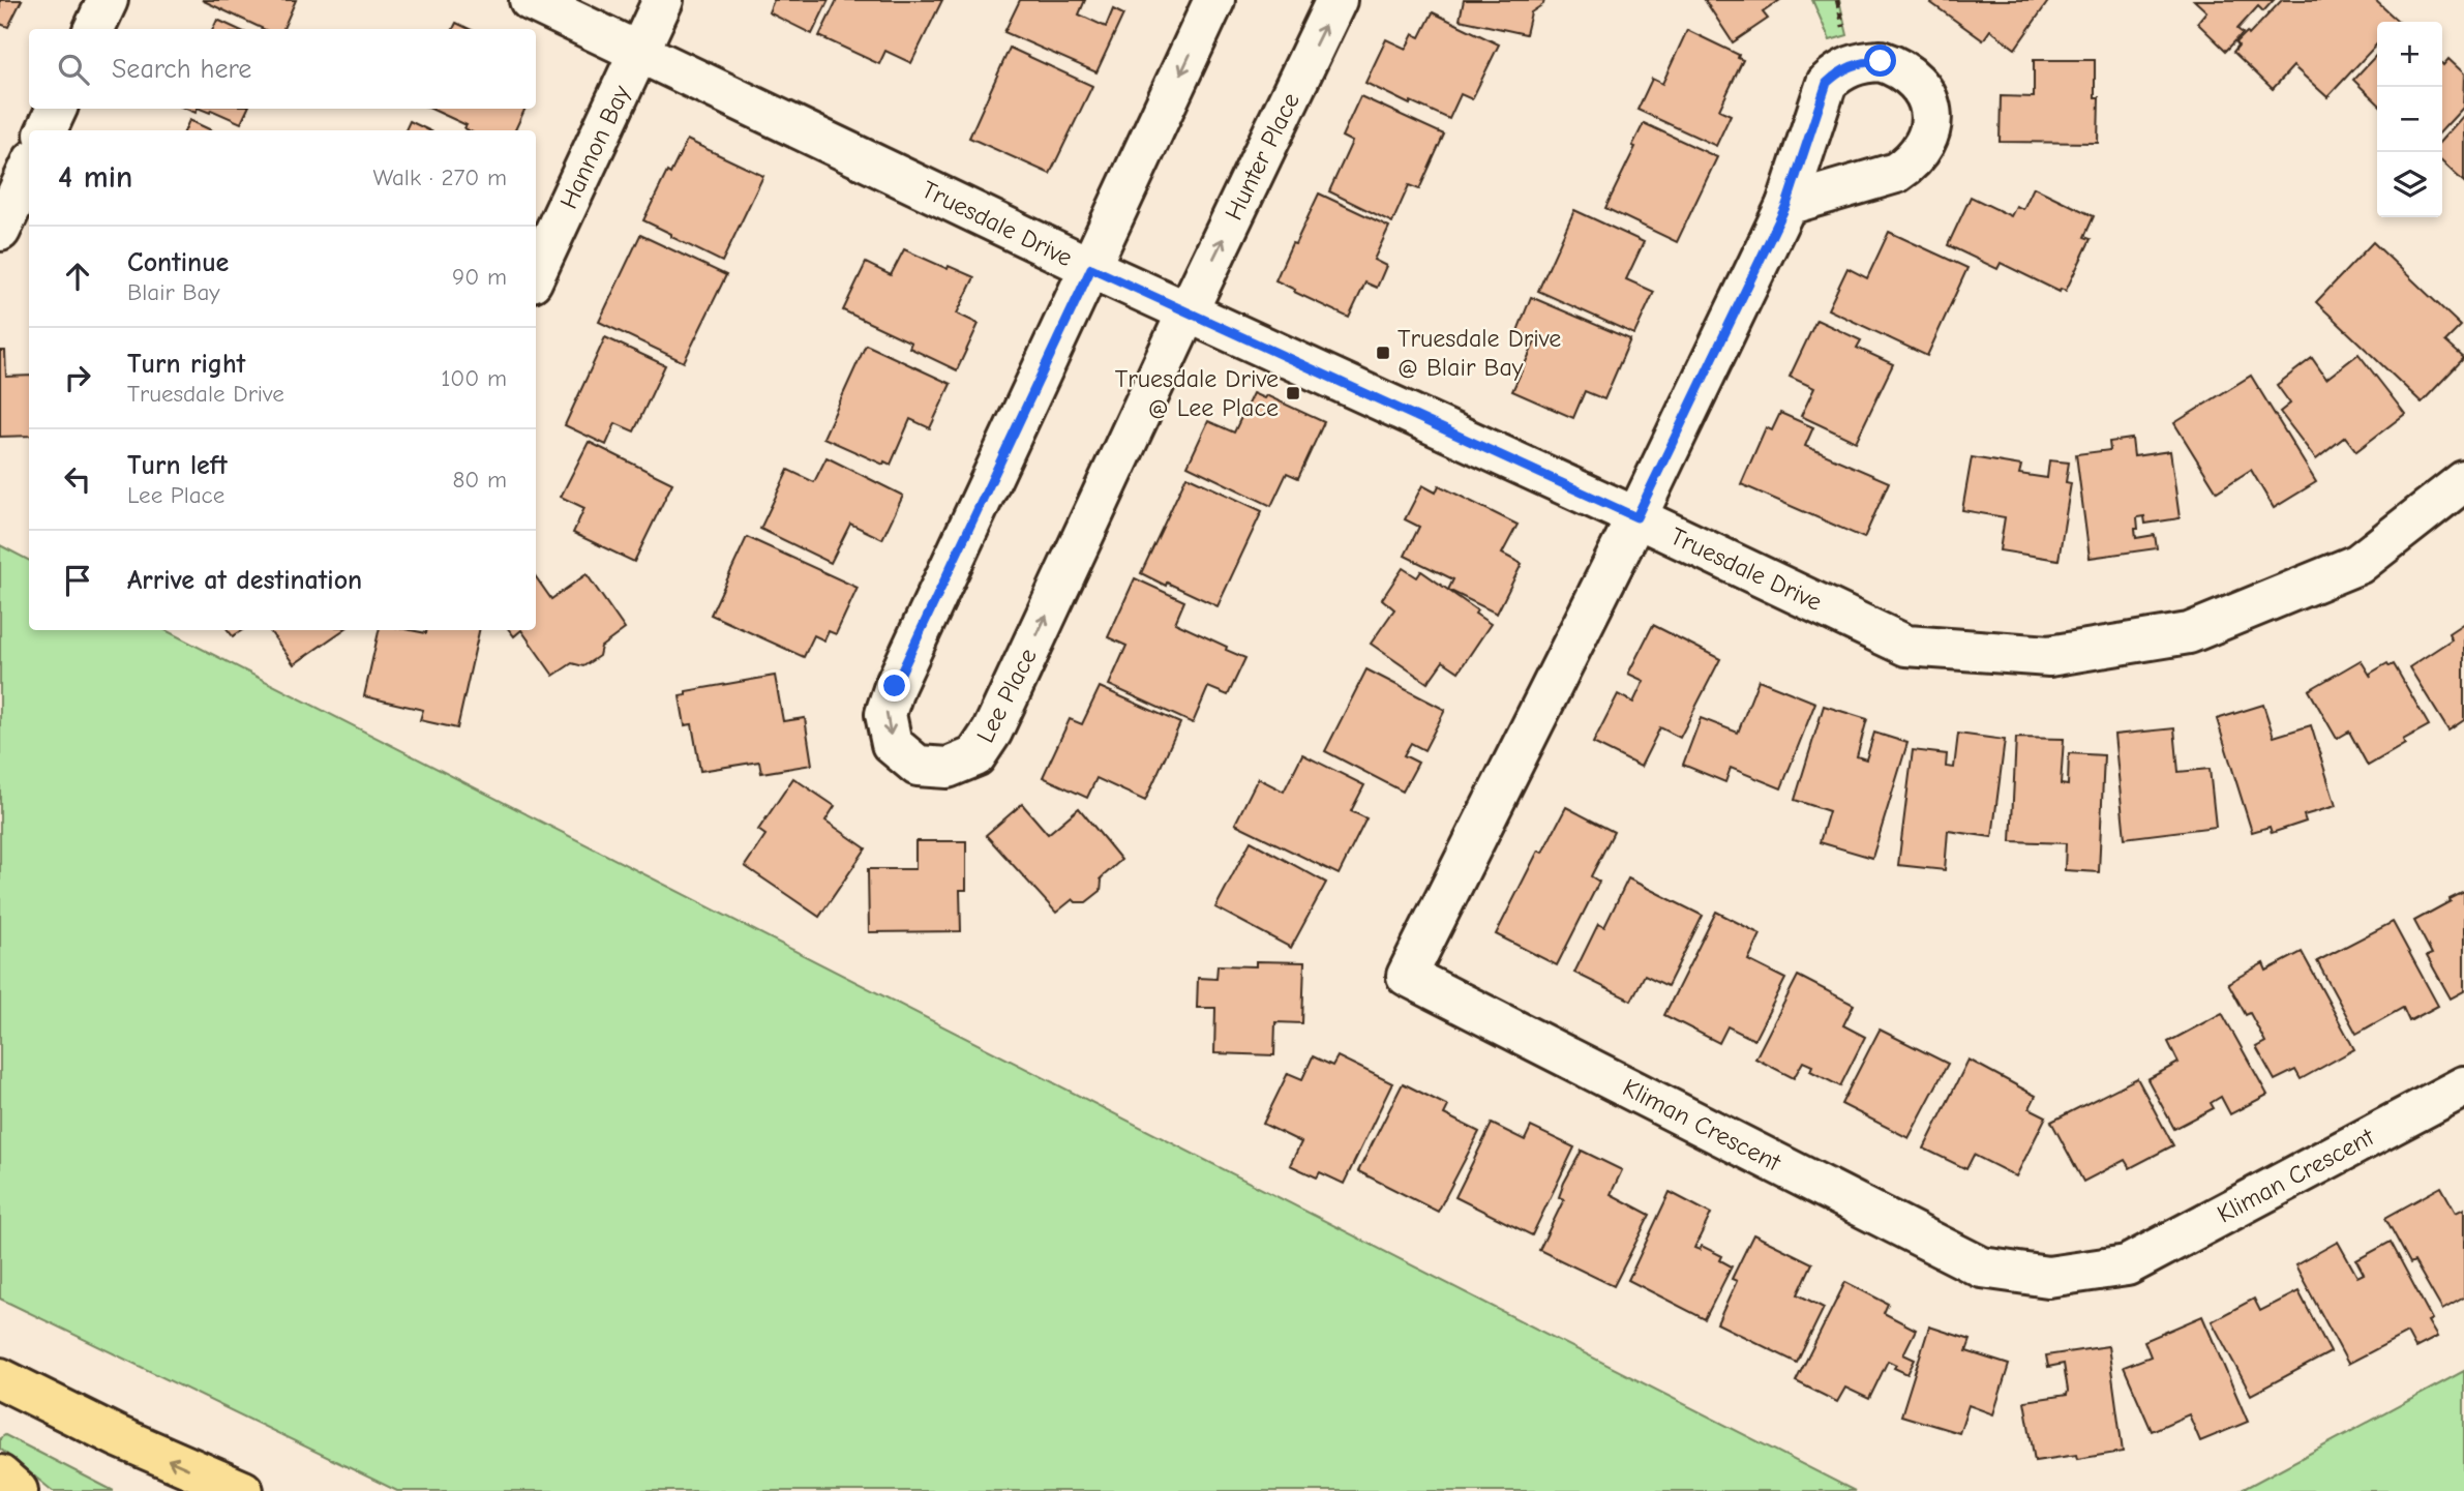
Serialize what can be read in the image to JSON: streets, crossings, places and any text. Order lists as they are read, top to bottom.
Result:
{
  "streets": {
    "street": [
      "Hannon Bay",
      "Hunter Place",
      "Truesdale Drive",
      "Lee Place",
      "Kliman Crescent"
    ]
  },
  "crossings": [
    ["Hannon Bay", "Truesdale Drive"],
    ["Hunter Place", "Truesdale Drive"],
    ["Hunter Place", "Lee Place"],
    ["Truesdale Drive", "Lee Place"],
    ["Truesdale Drive", "Kliman Crescent"]
  ],
  "places": {
    "transit": ["Truesdale Drive @ Blair Bay", "Truesdale Drive @ Lee Place"]
  },
  "page": {
    "map_buttons": ["+", "−"],
    "search": "Search here",
    "heading": ["4 min", "Walk · 270 m"],
    "list": [
      ["Continue", "Blair Bay", "90 m"],
      ["Turn right", "Truesdale Drive", "100 m"],
      ["Turn left", "Lee Place", "80 m"],
      "Arrive at destination"
    ]
  }
}
